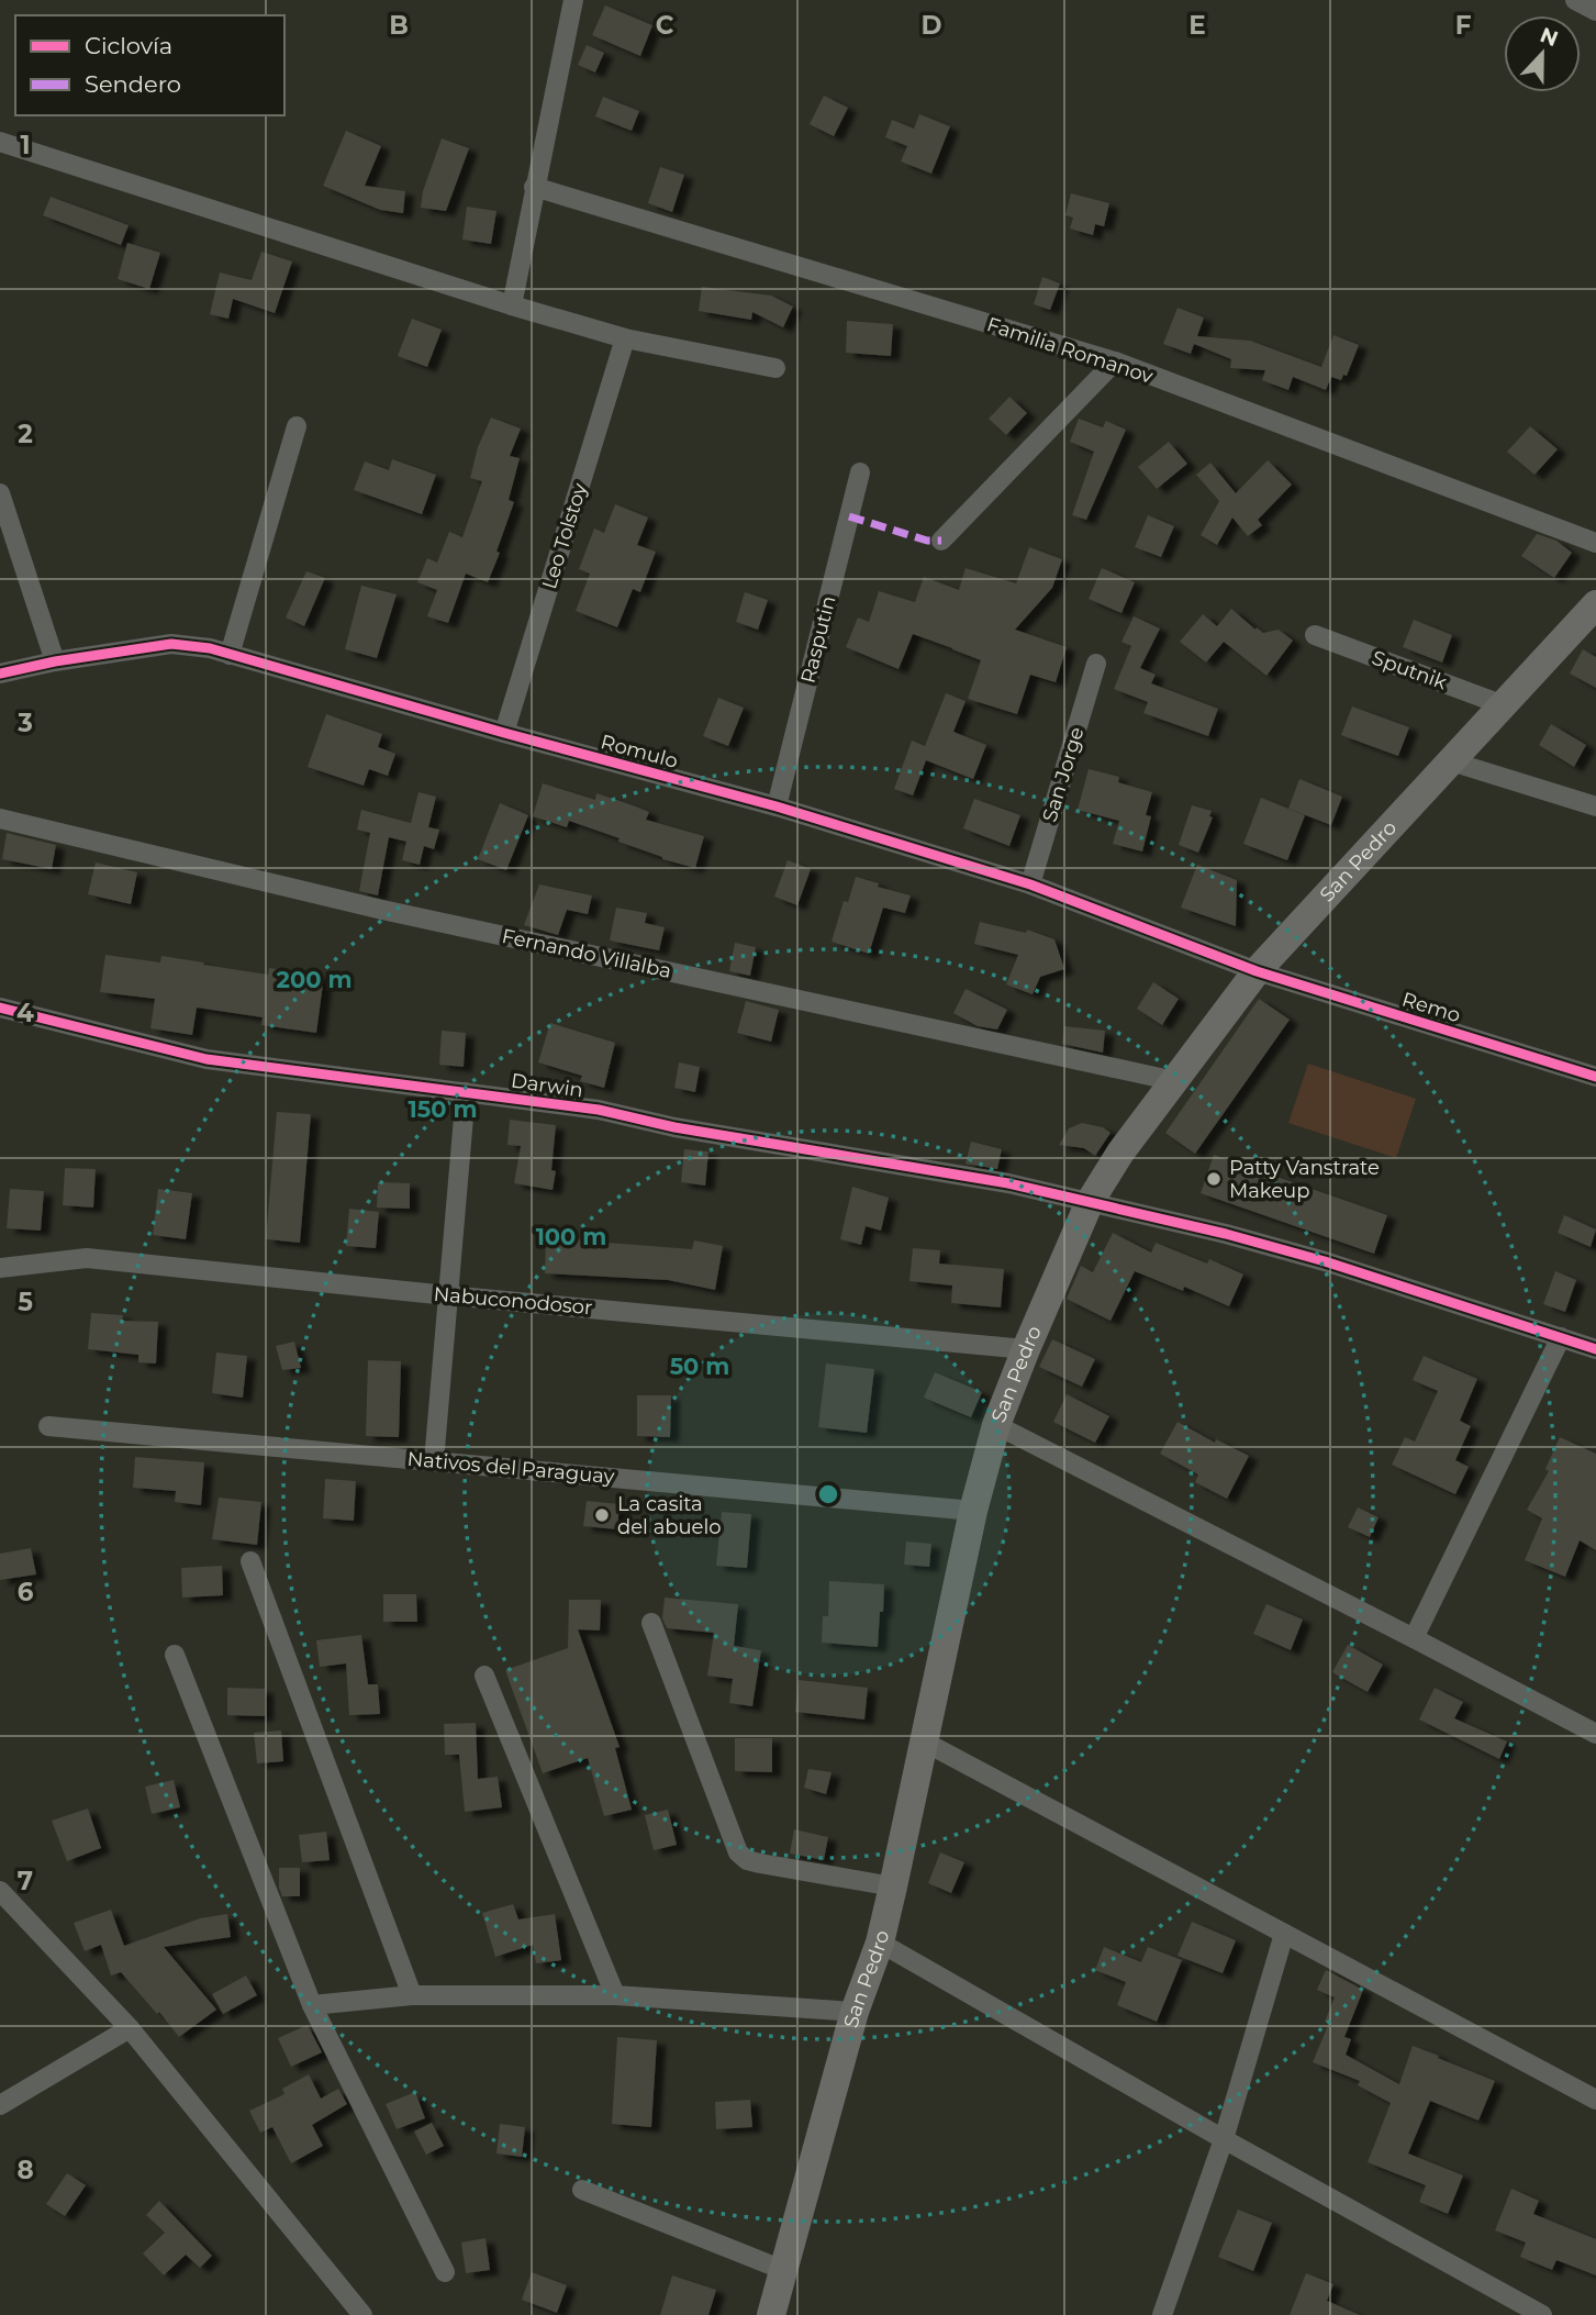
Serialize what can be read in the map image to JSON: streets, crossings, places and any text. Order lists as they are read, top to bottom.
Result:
{
  "streets": {
    "main road": ["San Pedro"],
    "street": [
      "Familia Romanov",
      "Leo Tolstoy",
      "Rasputin",
      "Sputnik",
      "Romulo",
      "San Jorge",
      "Fernando Villalba",
      "Remo",
      "Darwin",
      "Nabuconodosor",
      "Nativos del Paraguay"
    ]
  },
  "crossings": [
    ["Leo Tolstoy", "Romulo"],
    ["Rasputin", "Romulo"],
    ["Sputnik", "San Pedro"],
    ["Romulo", "San Jorge"],
    ["Romulo", "San Pedro"],
    ["Romulo", "Remo"],
    ["San Pedro", "Fernando Villalba"],
    ["San Pedro", "Remo"],
    ["San Pedro", "Darwin"],
    ["San Pedro", "Nabuconodosor"],
    ["San Pedro", "Nativos del Paraguay"]
  ],
  "places": ["Patty Vanstrate Makeup", "La casita del abuelo"],
  "legend": ["Ciclovía", "Sendero"],
  "north": "top",
  "grid": {
    "columns": [
      "B",
      "C",
      "D",
      "E",
      "F"
    ],
    "rows": [
      "1",
      "2",
      "3",
      "4",
      "5",
      "6",
      "7",
      "8"
    ]
  },
  "rings": [
    "200 m",
    "150 m",
    "100 m",
    "50 m"
  ]
}
